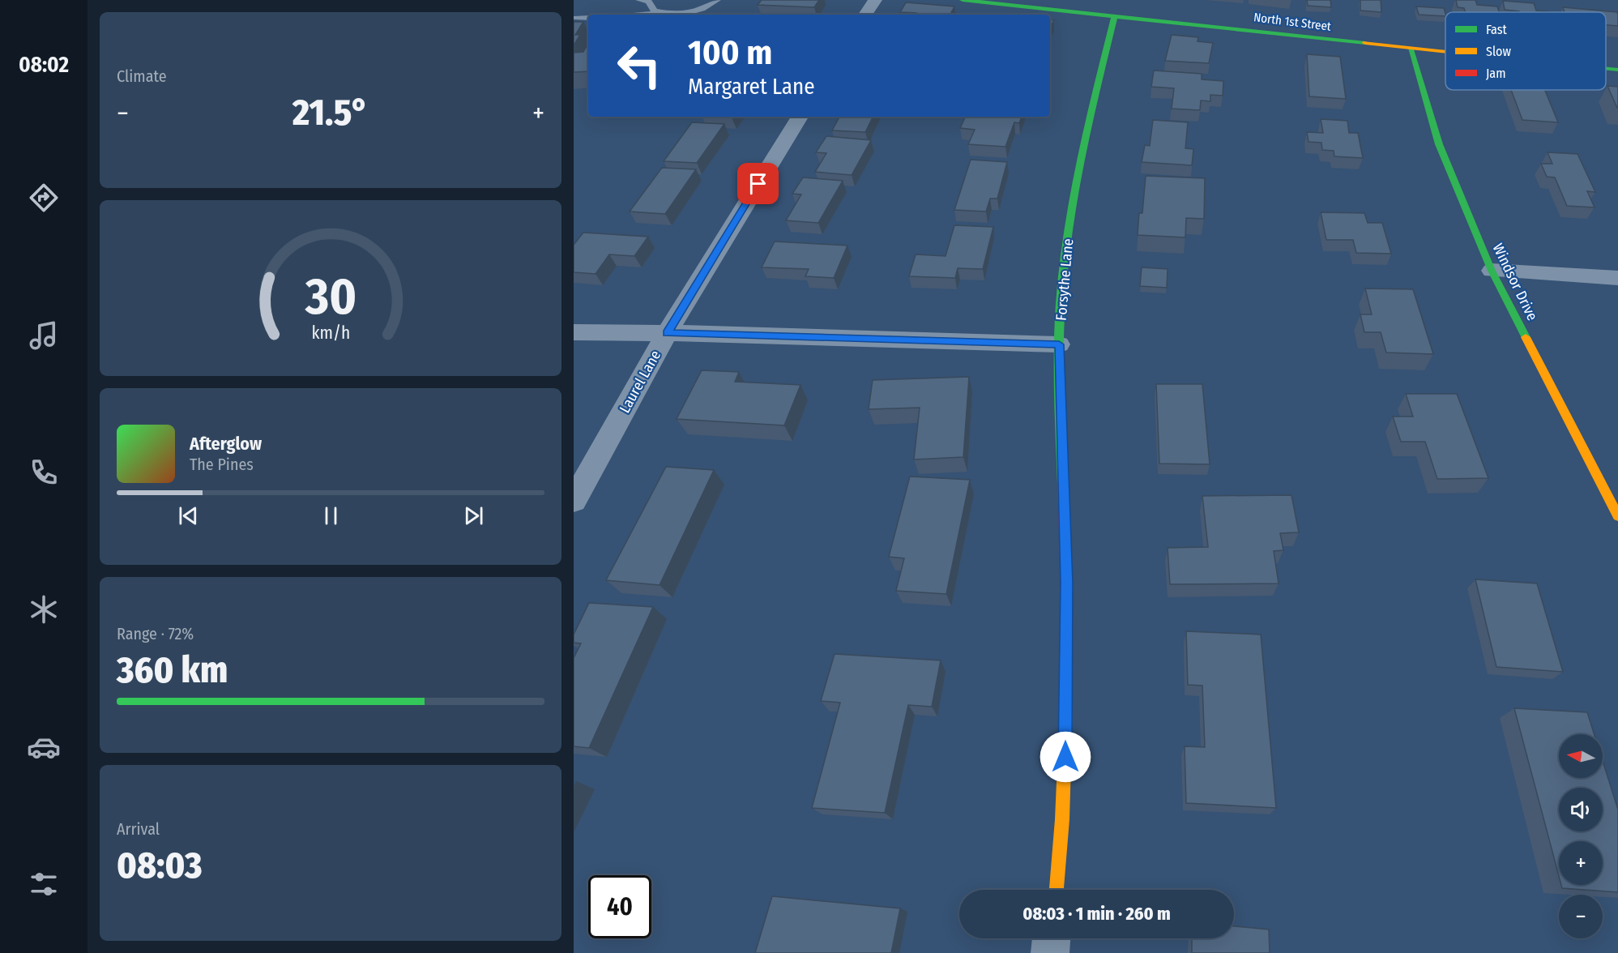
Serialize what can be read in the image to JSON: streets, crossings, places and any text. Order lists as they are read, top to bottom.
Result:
{
  "streets": {
    "street": [
      "North 1st Street",
      "Forsythe Lane",
      "Windsor Drive",
      "Laurel Lane"
    ]
  },
  "crossings": [
    ["North 1st Street", "Forsythe Lane"],
    ["North 1st Street", "Windsor Drive"]
  ],
  "legend": ["Fast", "Slow", "Jam"],
  "north": "left",
  "page": {
    "tabs": "08:02",
    "tile": [
      "Climate",
      ["Range · 72%", "360 km"],
      ["Arrival", "08:03"]
    ],
    "turn": ["100 m", "Margaret Lane"],
    "heat": ["−", "21.5°", "+"],
    "song": ["Afterglow", "The Pines"],
    "map_buttons": ["+", "−"],
    "limit": "40",
    "trip": "08:03 · 1 min · 260 m",
    "gauge": ["30", "km/h"]
  }
}
